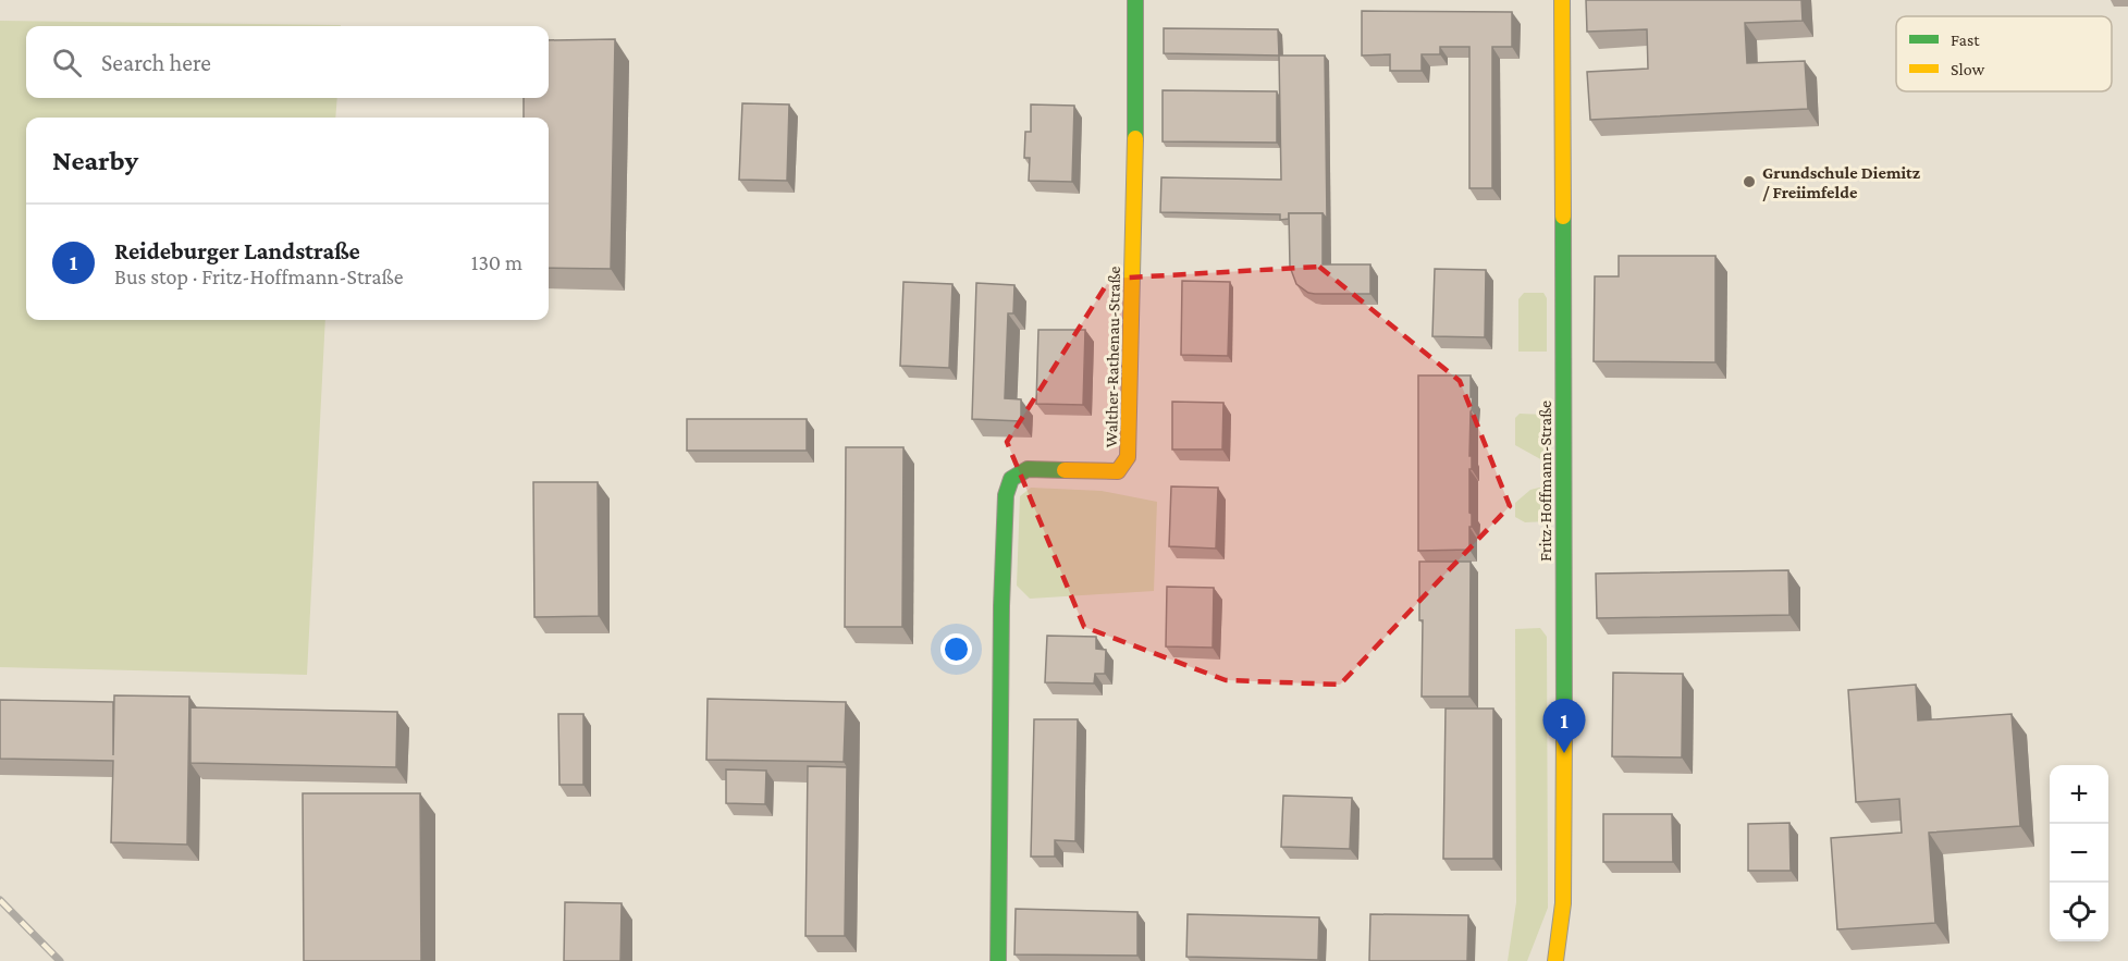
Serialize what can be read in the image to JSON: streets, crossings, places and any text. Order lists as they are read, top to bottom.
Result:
{
  "streets": {
    "street": ["Walther-Rathenau-Straße", "Fritz-Hoffmann-Straße"]
  },
  "places": ["Grundschule Diemitz / Freiimfelde"],
  "legend": ["Fast", "Slow"],
  "page": {
    "search": "Search here",
    "heading": "Nearby",
    "list": [
      {
        "mark": "1",
        "name": "Reideburger Landstraße",
        "note": "Bus stop · Fritz-Hoffmann-Straße",
        "value": "130 m"
      }
    ],
    "pins": "1",
    "map_buttons": ["+", "−"]
  }
}
